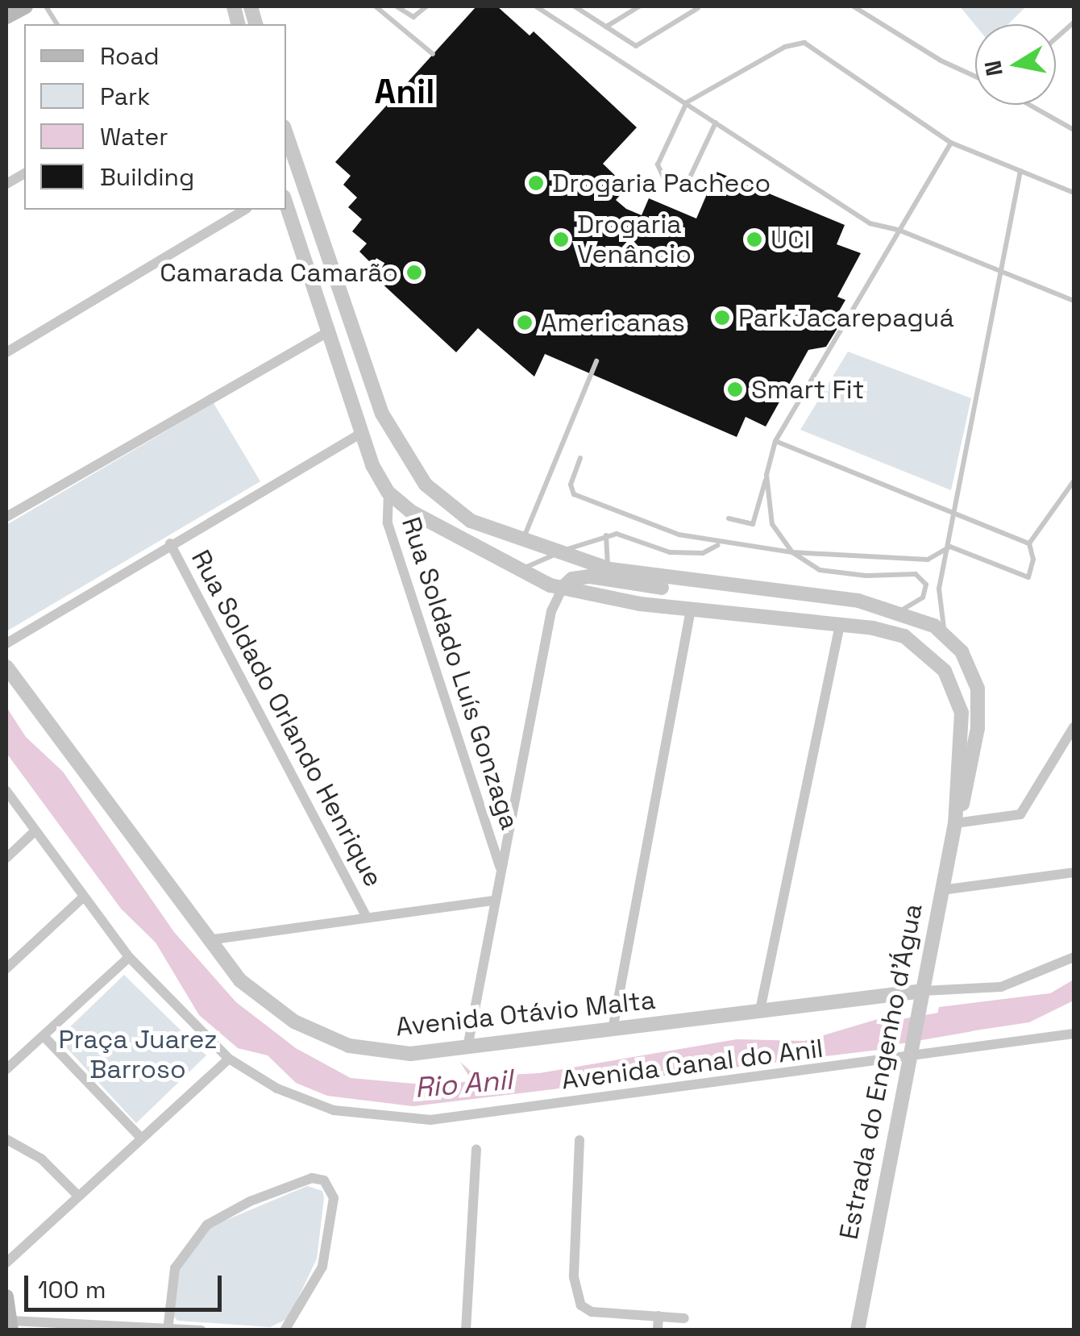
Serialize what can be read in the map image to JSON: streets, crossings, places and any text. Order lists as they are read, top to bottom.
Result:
{
  "streets": {
    "street": [
      "Rua Soldado Luís Gonzaga",
      "Rua Soldado Orlando Henrique",
      "Avenida Otávio Malta",
      "Avenida Canal do Anil",
      "Estrada do Engenho d'Água"
    ]
  },
  "crossings": [
    ["Rua Soldado Luís Gonzaga", "Estrada do Engenho d'Água"],
    ["Avenida Otávio Malta", "Estrada do Engenho d'Água"],
    ["Avenida Canal do Anil", "Estrada do Engenho d'Água"]
  ],
  "districts": ["Anil"],
  "water": ["Rio Anil"],
  "parks": ["Praça Juarez Barroso"],
  "places": [
    "Drogaria Pacheco",
    "Drogaria Venâncio",
    "UCI",
    "Camarada Camarão",
    "ParkJacarepaguá",
    "Americanas",
    "Smart Fit"
  ],
  "legend": [
    "Road",
    "Park",
    "Water",
    "Building"
  ],
  "scale_bar": "100 m",
  "north": "left"
}
